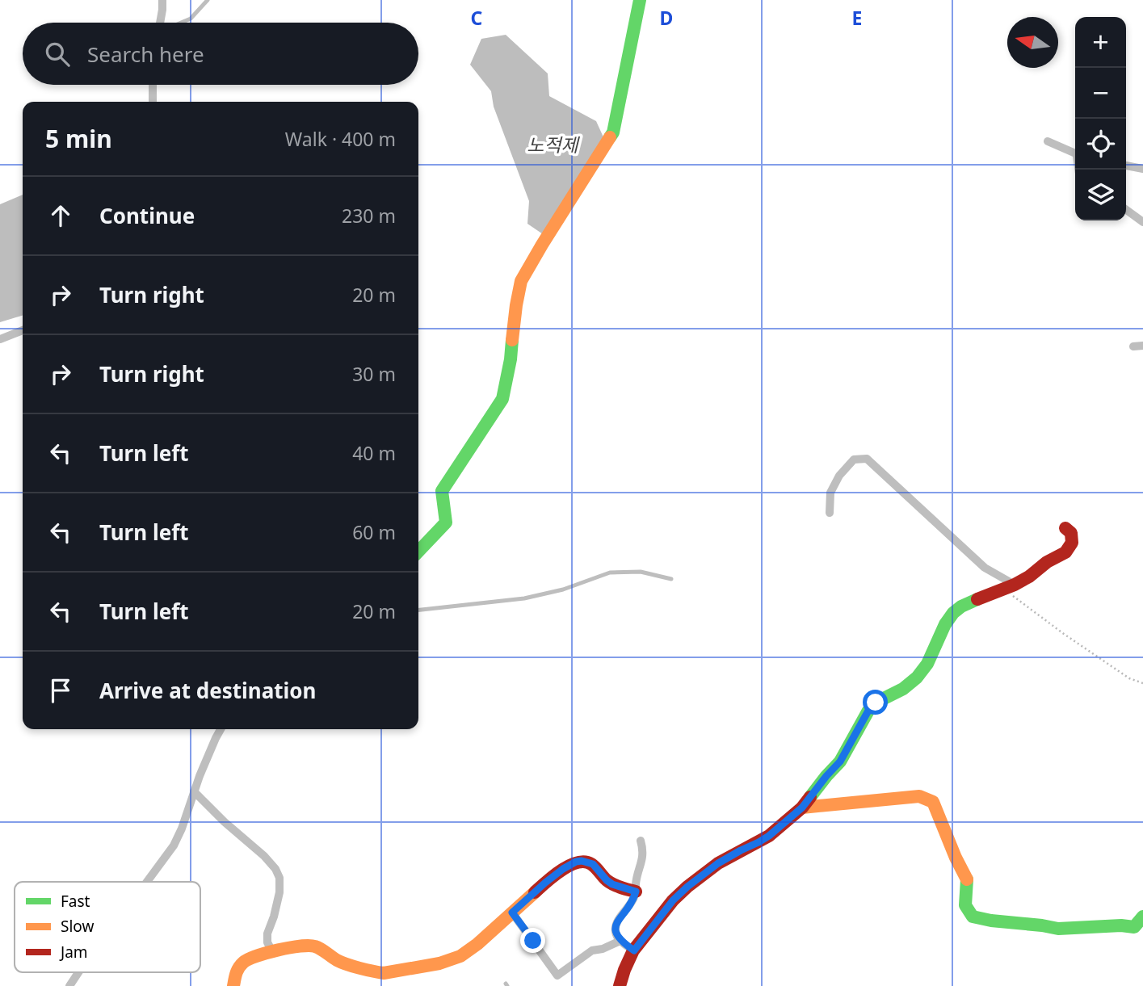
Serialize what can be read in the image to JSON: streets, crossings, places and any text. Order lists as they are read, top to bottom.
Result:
{
  "water": ["노적제"],
  "legend": ["Fast", "Slow", "Jam"],
  "north": "left",
  "page": {
    "map_buttons": ["+", "−"],
    "search": "Search here",
    "heading": ["5 min", "Walk · 400 m"],
    "list": [
      ["Continue", "230 m"],
      ["Turn right", "20 m"],
      ["Turn right", "30 m"],
      ["Turn left", "40 m"],
      ["Turn left", "60 m"],
      ["Turn left", "20 m"],
      "Arrive at destination"
    ]
  },
  "grid": {
    "columns": ["C", "D", "E"]
  }
}
